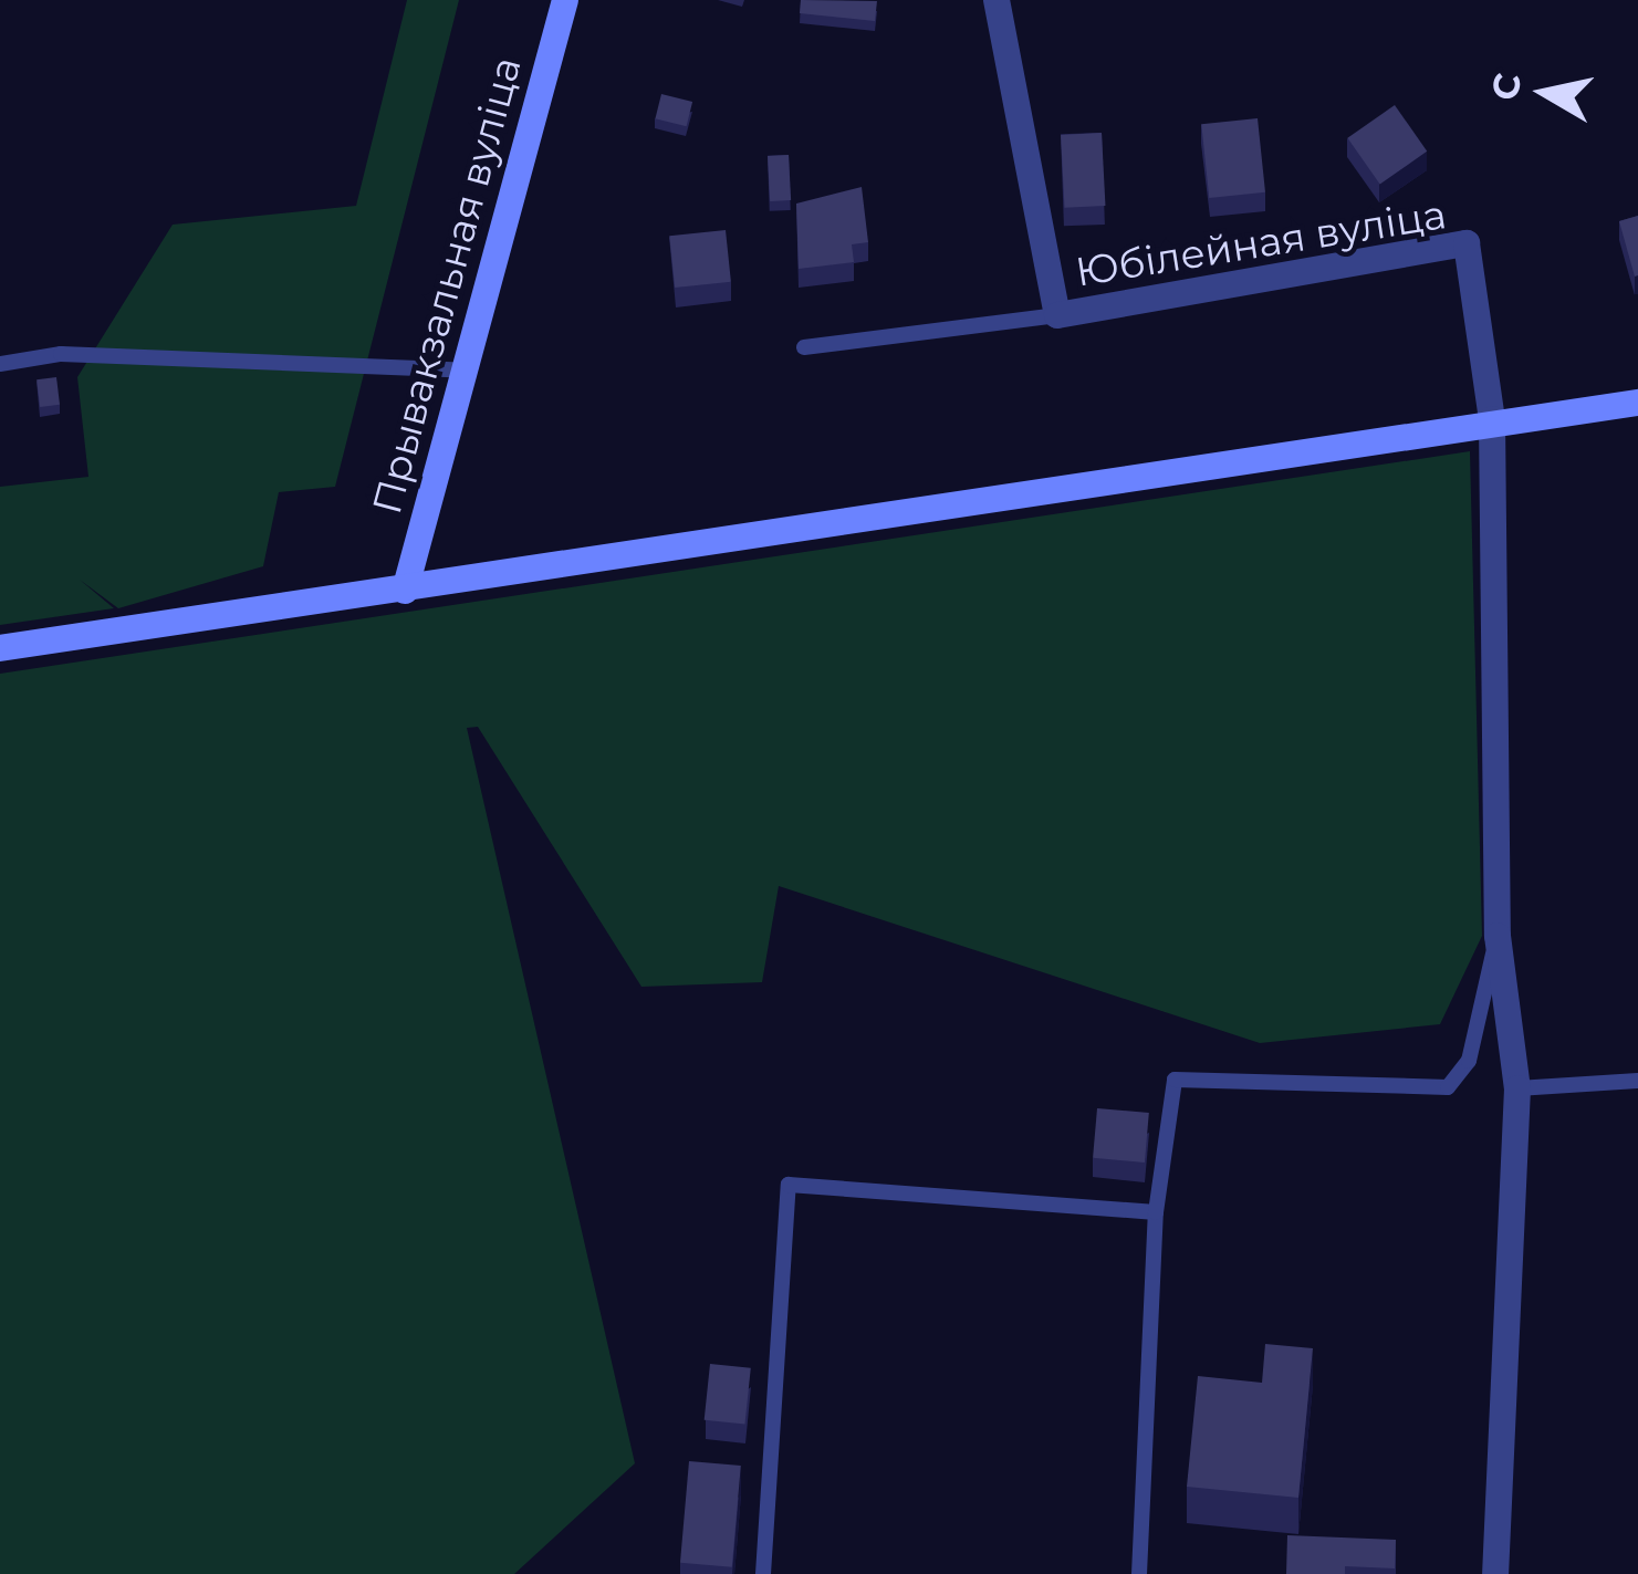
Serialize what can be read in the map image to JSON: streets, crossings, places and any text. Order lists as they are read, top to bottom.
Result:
{
  "streets": {
    "main road": ["Прывакзальная вуліца"],
    "street": ["Юбілейная вуліца"]
  },
  "north": "left"
}
